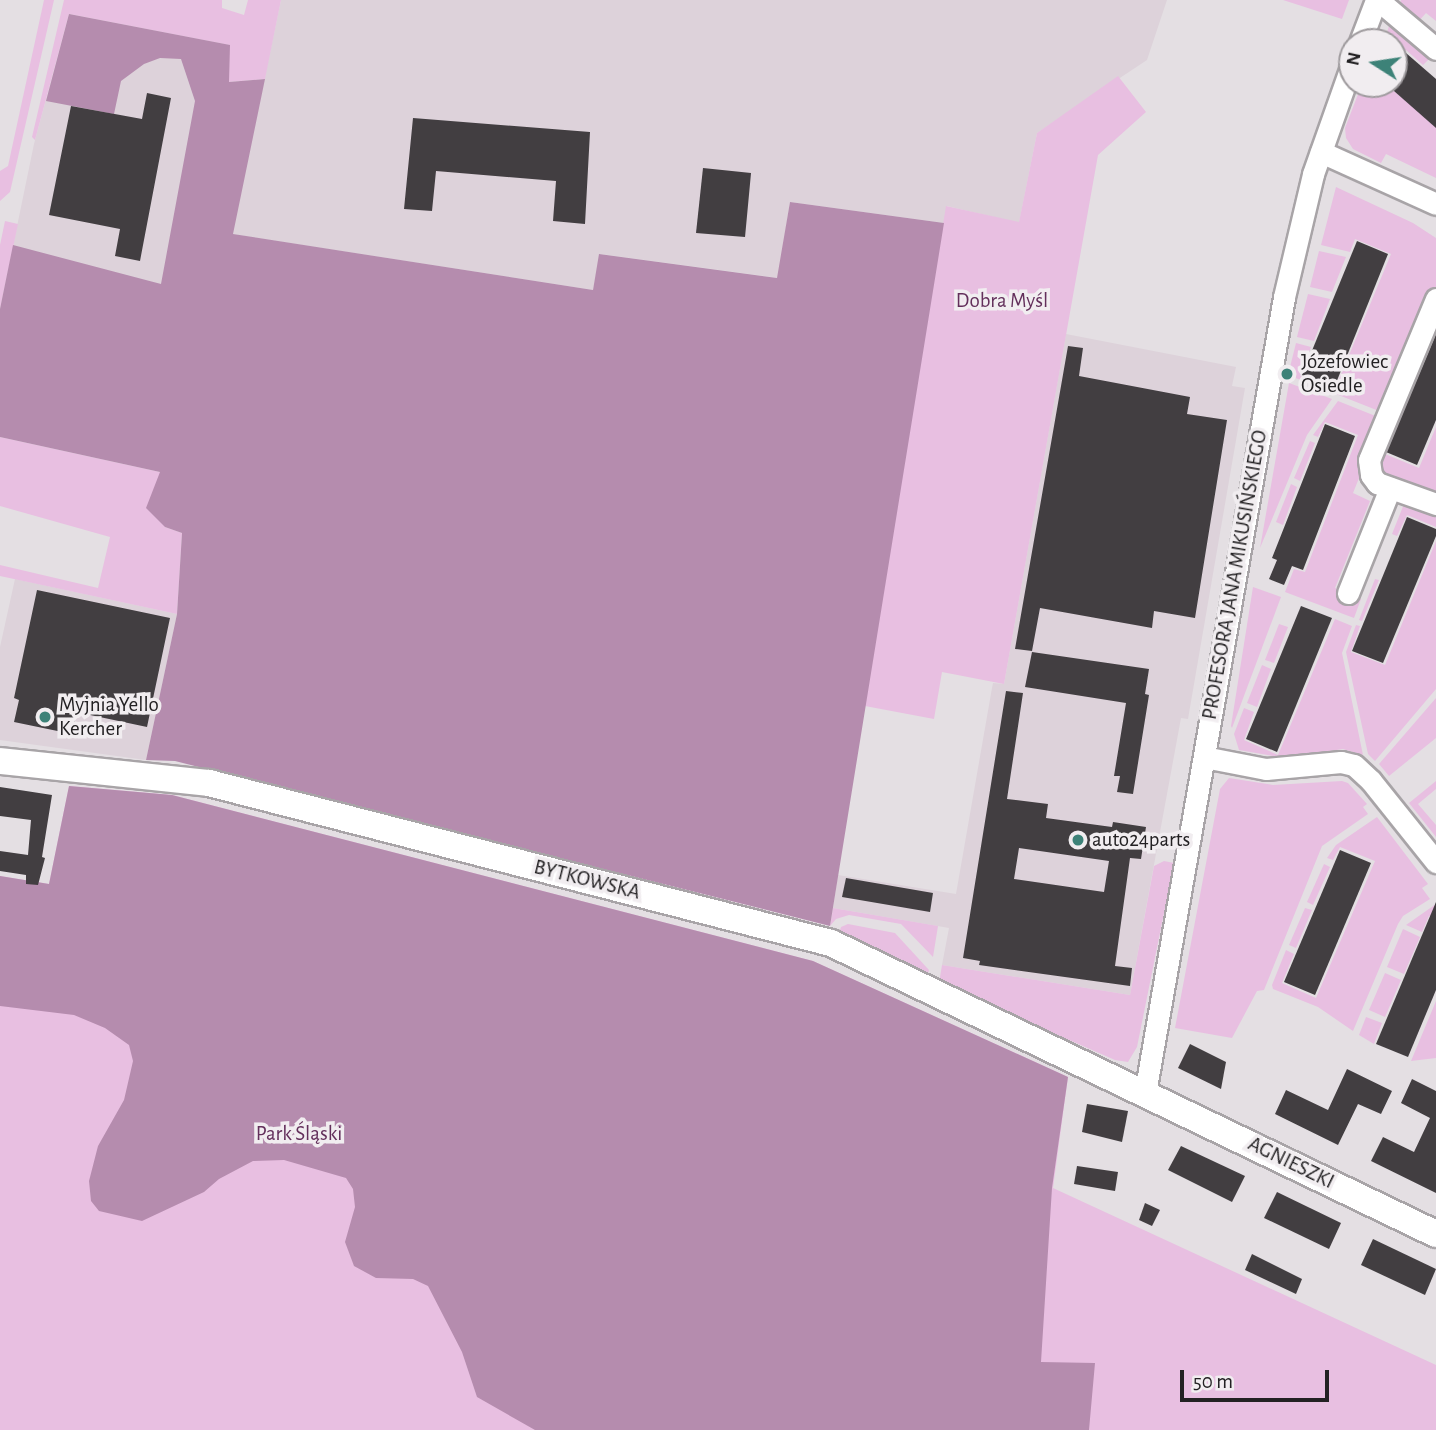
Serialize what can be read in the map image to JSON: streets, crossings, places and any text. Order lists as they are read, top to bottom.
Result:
{
  "streets": {
    "street": ["PROFESORA JANA MIKUSIŃSKIEGO", "BYTKOWSKA", "AGNIESZKI"]
  },
  "crossings": [
    ["PROFESORA JANA MIKUSIŃSKIEGO", "BYTKOWSKA"],
    ["PROFESORA JANA MIKUSIŃSKIEGO", "AGNIESZKI"],
    ["BYTKOWSKA", "AGNIESZKI"]
  ],
  "parks": ["Dobra Myśl", "Park Śląski"],
  "places": ["Józefowiec Osiedle", "Myjnia Yello Kercher", "auto24parts"],
  "scale_bar": "50 m",
  "north": "left"
}
